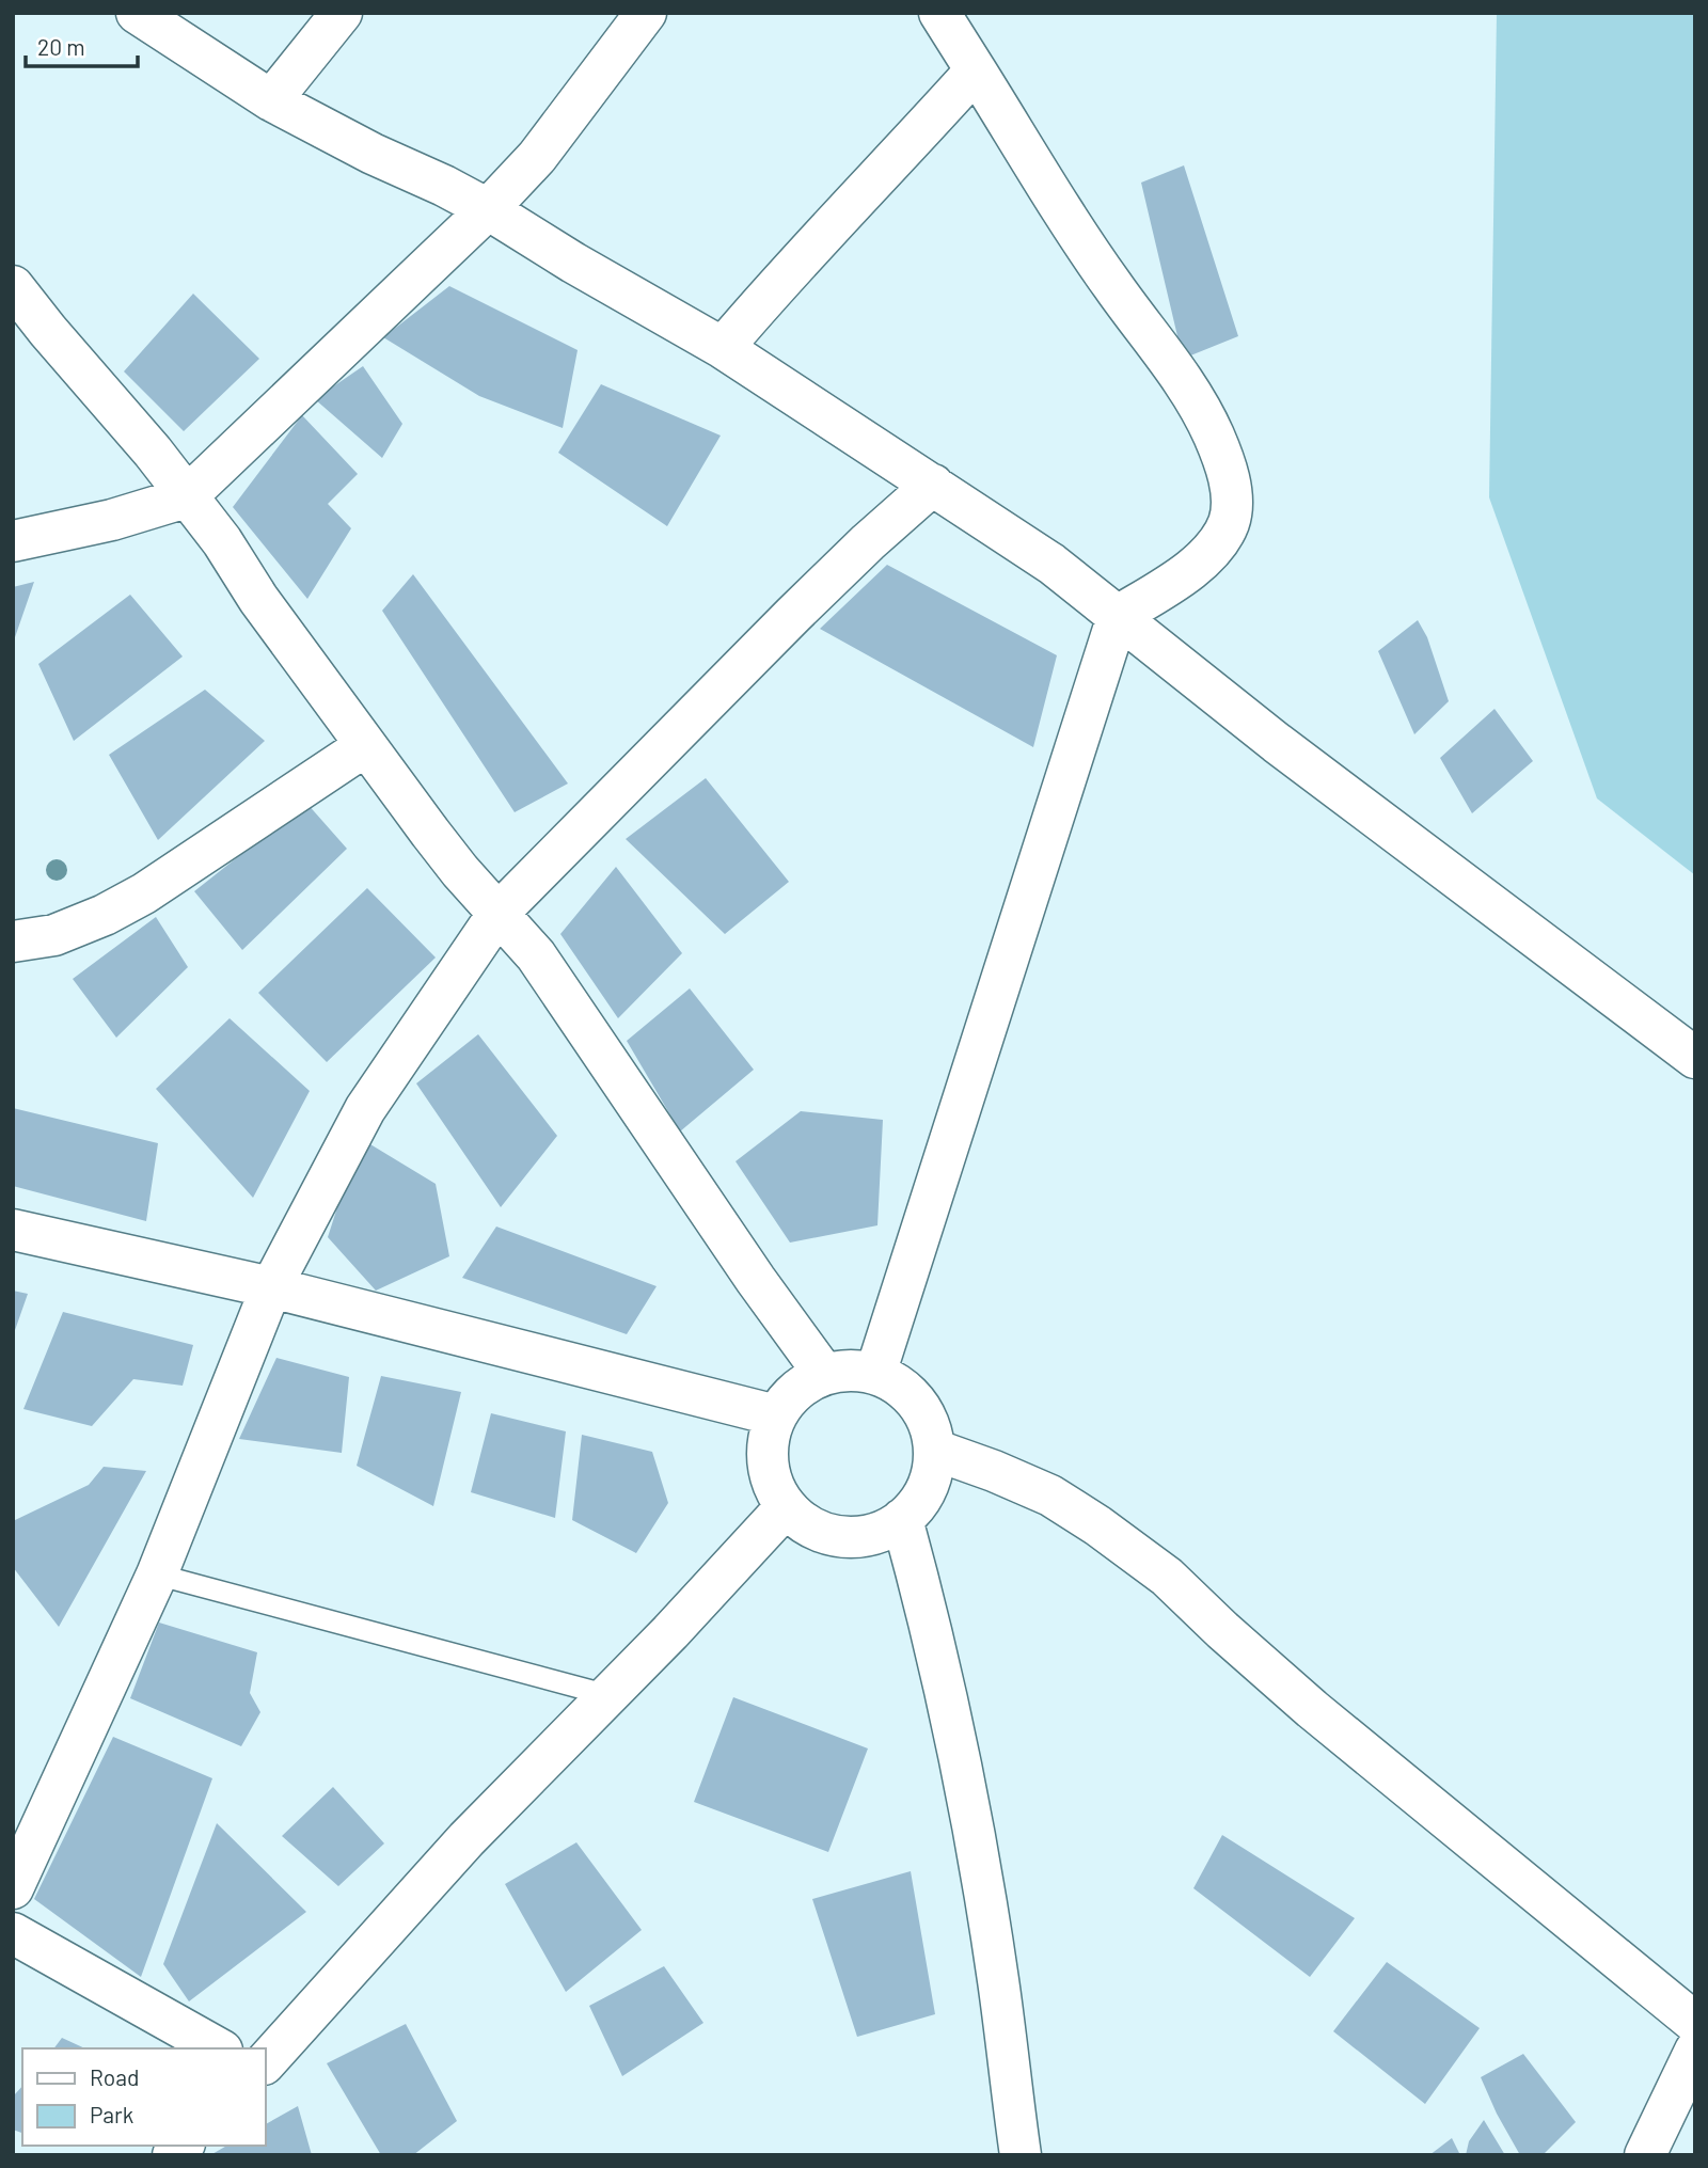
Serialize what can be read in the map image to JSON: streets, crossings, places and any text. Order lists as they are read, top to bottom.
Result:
{
  "legend": ["Road", "Park"],
  "scale_bar": "20 m"
}
